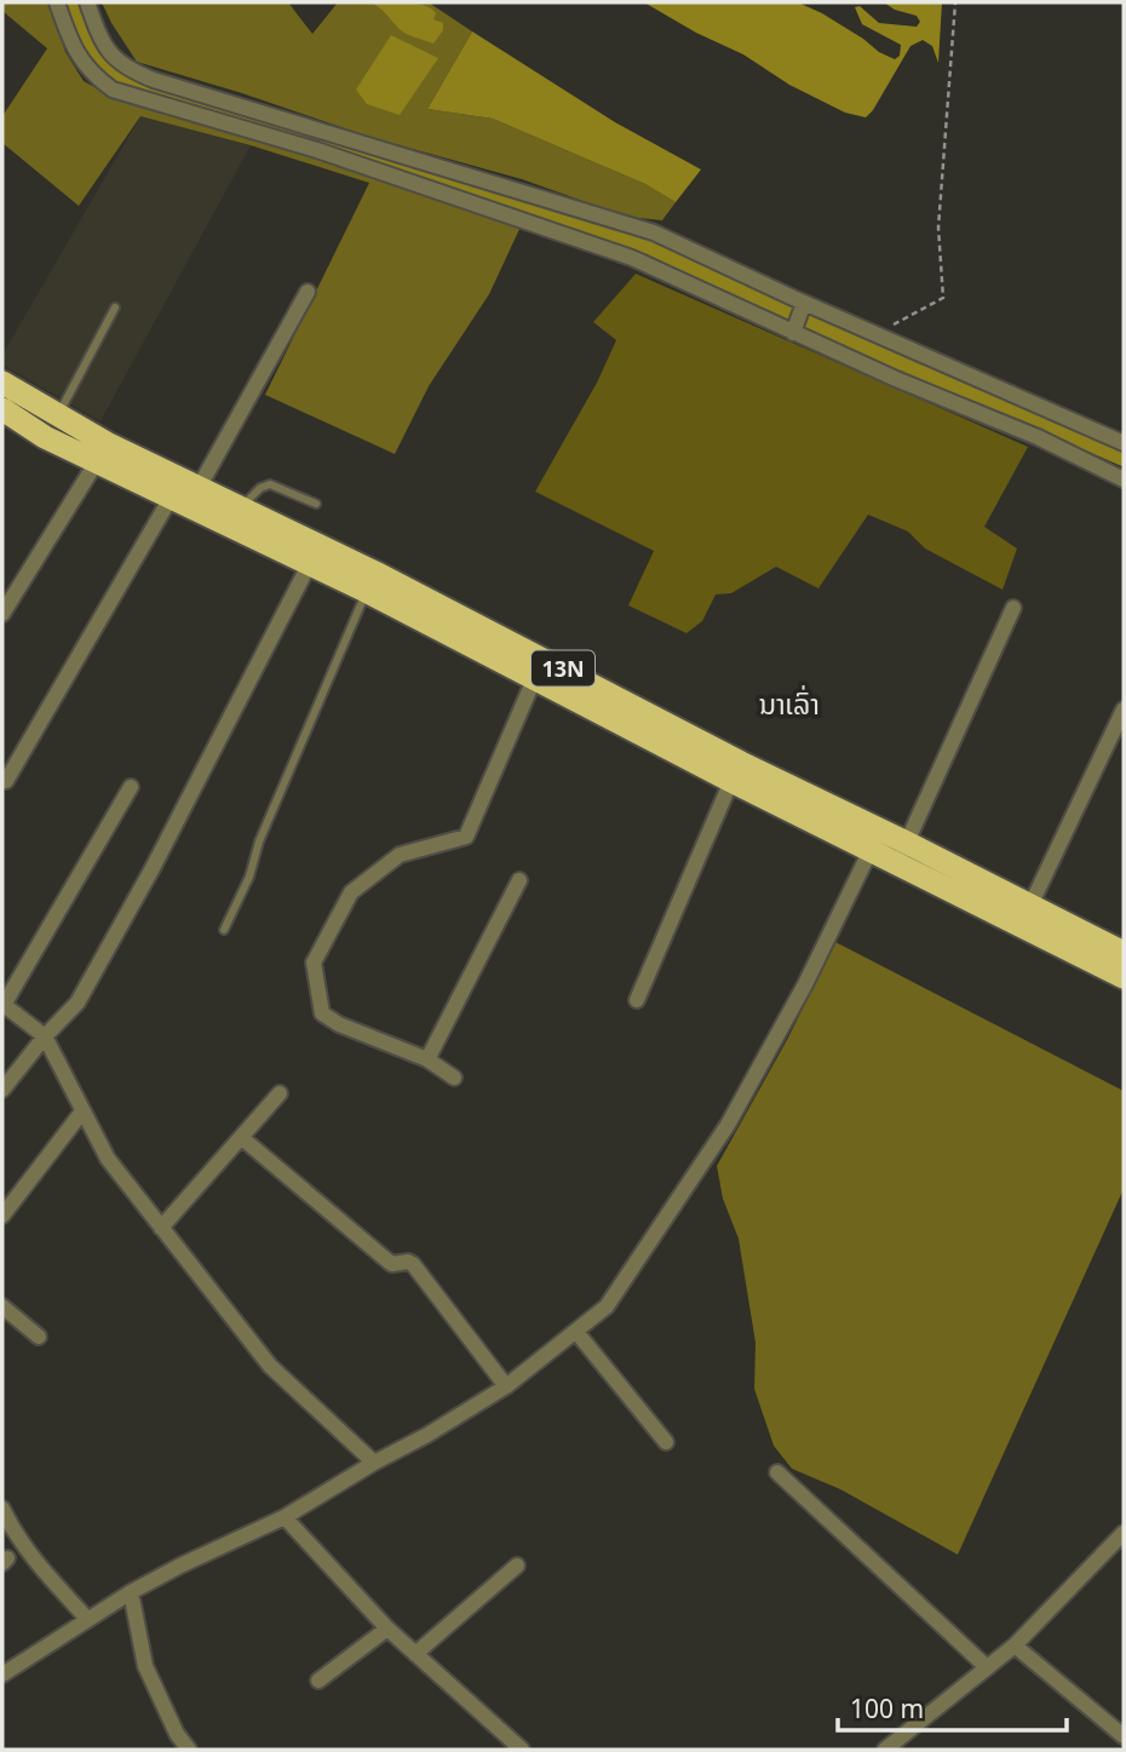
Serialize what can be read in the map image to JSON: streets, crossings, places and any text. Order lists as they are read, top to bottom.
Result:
{
  "streets": {
    "highway": ["13N"]
  },
  "districts": ["ນາເລົ່າ"],
  "scale_bar": "100 m"
}
